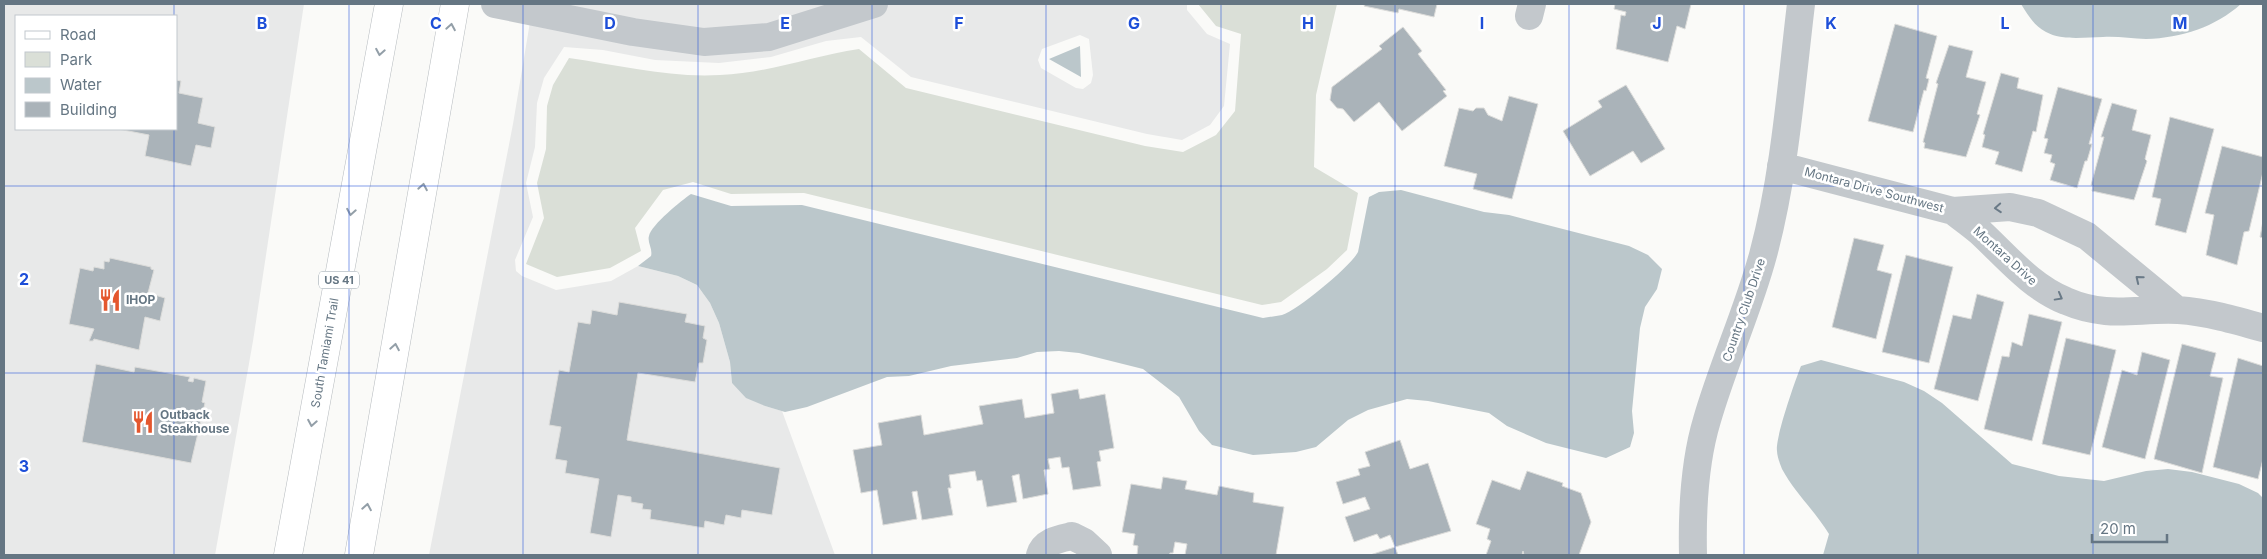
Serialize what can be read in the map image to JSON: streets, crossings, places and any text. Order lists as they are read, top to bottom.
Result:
{
  "streets": {
    "main road": ["US 41", "South Tamiami Trail"],
    "street": ["Montara Drive Southwest", "Montara Drive", "Country Club Drive"]
  },
  "crossings": [
    ["Montara Drive Southwest", "Montara Drive"],
    ["Montara Drive Southwest", "Country Club Drive"]
  ],
  "one_way": ["Montara Drive Southwest", "Montara Drive"],
  "places": {
    "restaurant": ["IHOP", "Outback Steakhouse"]
  },
  "legend": [
    "Road",
    "Park",
    "Water",
    "Building"
  ],
  "scale_bar": "20 m",
  "grid": {
    "columns": [
      "B",
      "C",
      "D",
      "E",
      "F",
      "G",
      "H",
      "I",
      "J",
      "K",
      "L",
      "M"
    ],
    "rows": ["2", "3"]
  }
}
